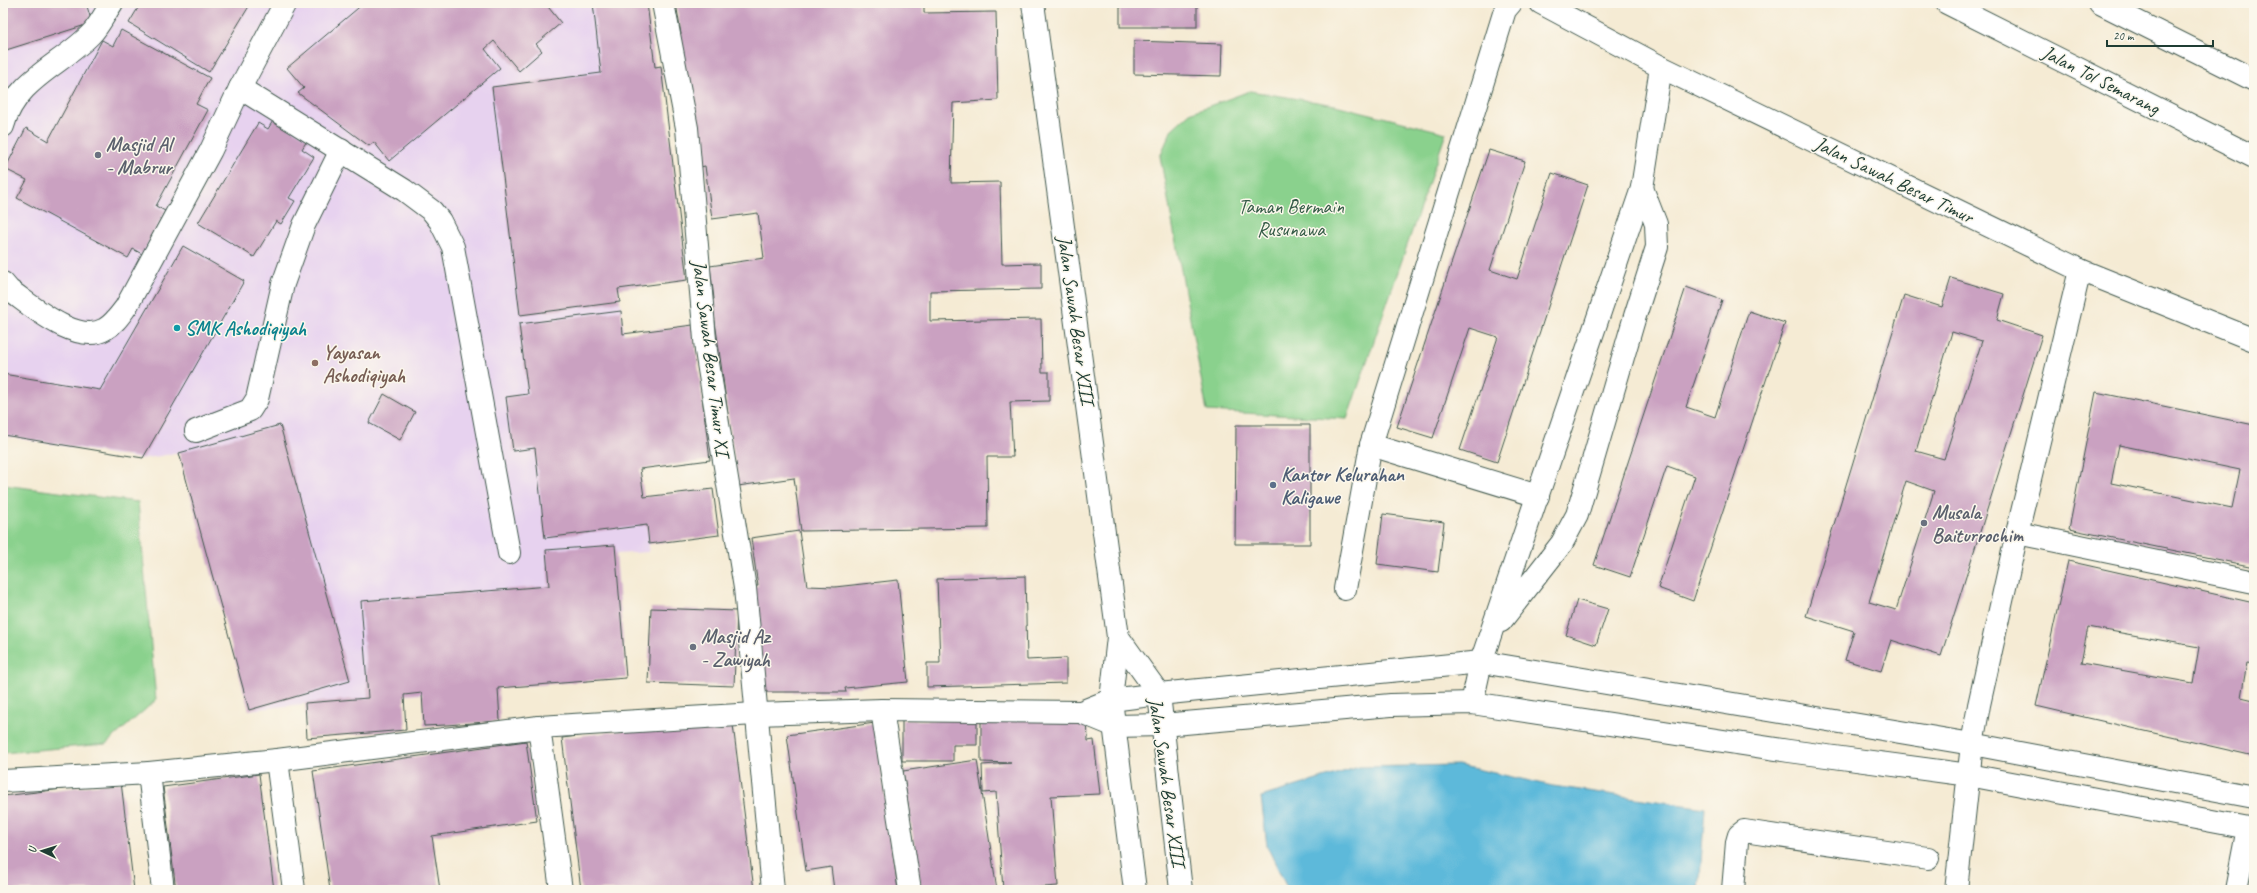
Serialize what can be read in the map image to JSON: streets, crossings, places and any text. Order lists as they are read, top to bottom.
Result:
{
  "streets": {
    "main road": [
      "Jalan Tol Semarang",
      "Jalan Sawah Besar Timur",
      "Jalan Sawah Besar XIII",
      "Jalan Sawah Besar Timur XI"
    ]
  },
  "parks": ["Taman Bermain Rusunawa"],
  "places": [
    "Masjid Al - Mabrur",
    "SMK Ashodiqiyah",
    "Yayasan Ashodiqiyah",
    "Kantor Kelurahan Kaligawe",
    "Musala Baiturrochim",
    "Masjid Az - Zawiyah"
  ],
  "scale_bar": "20 m",
  "north": "left"
}
